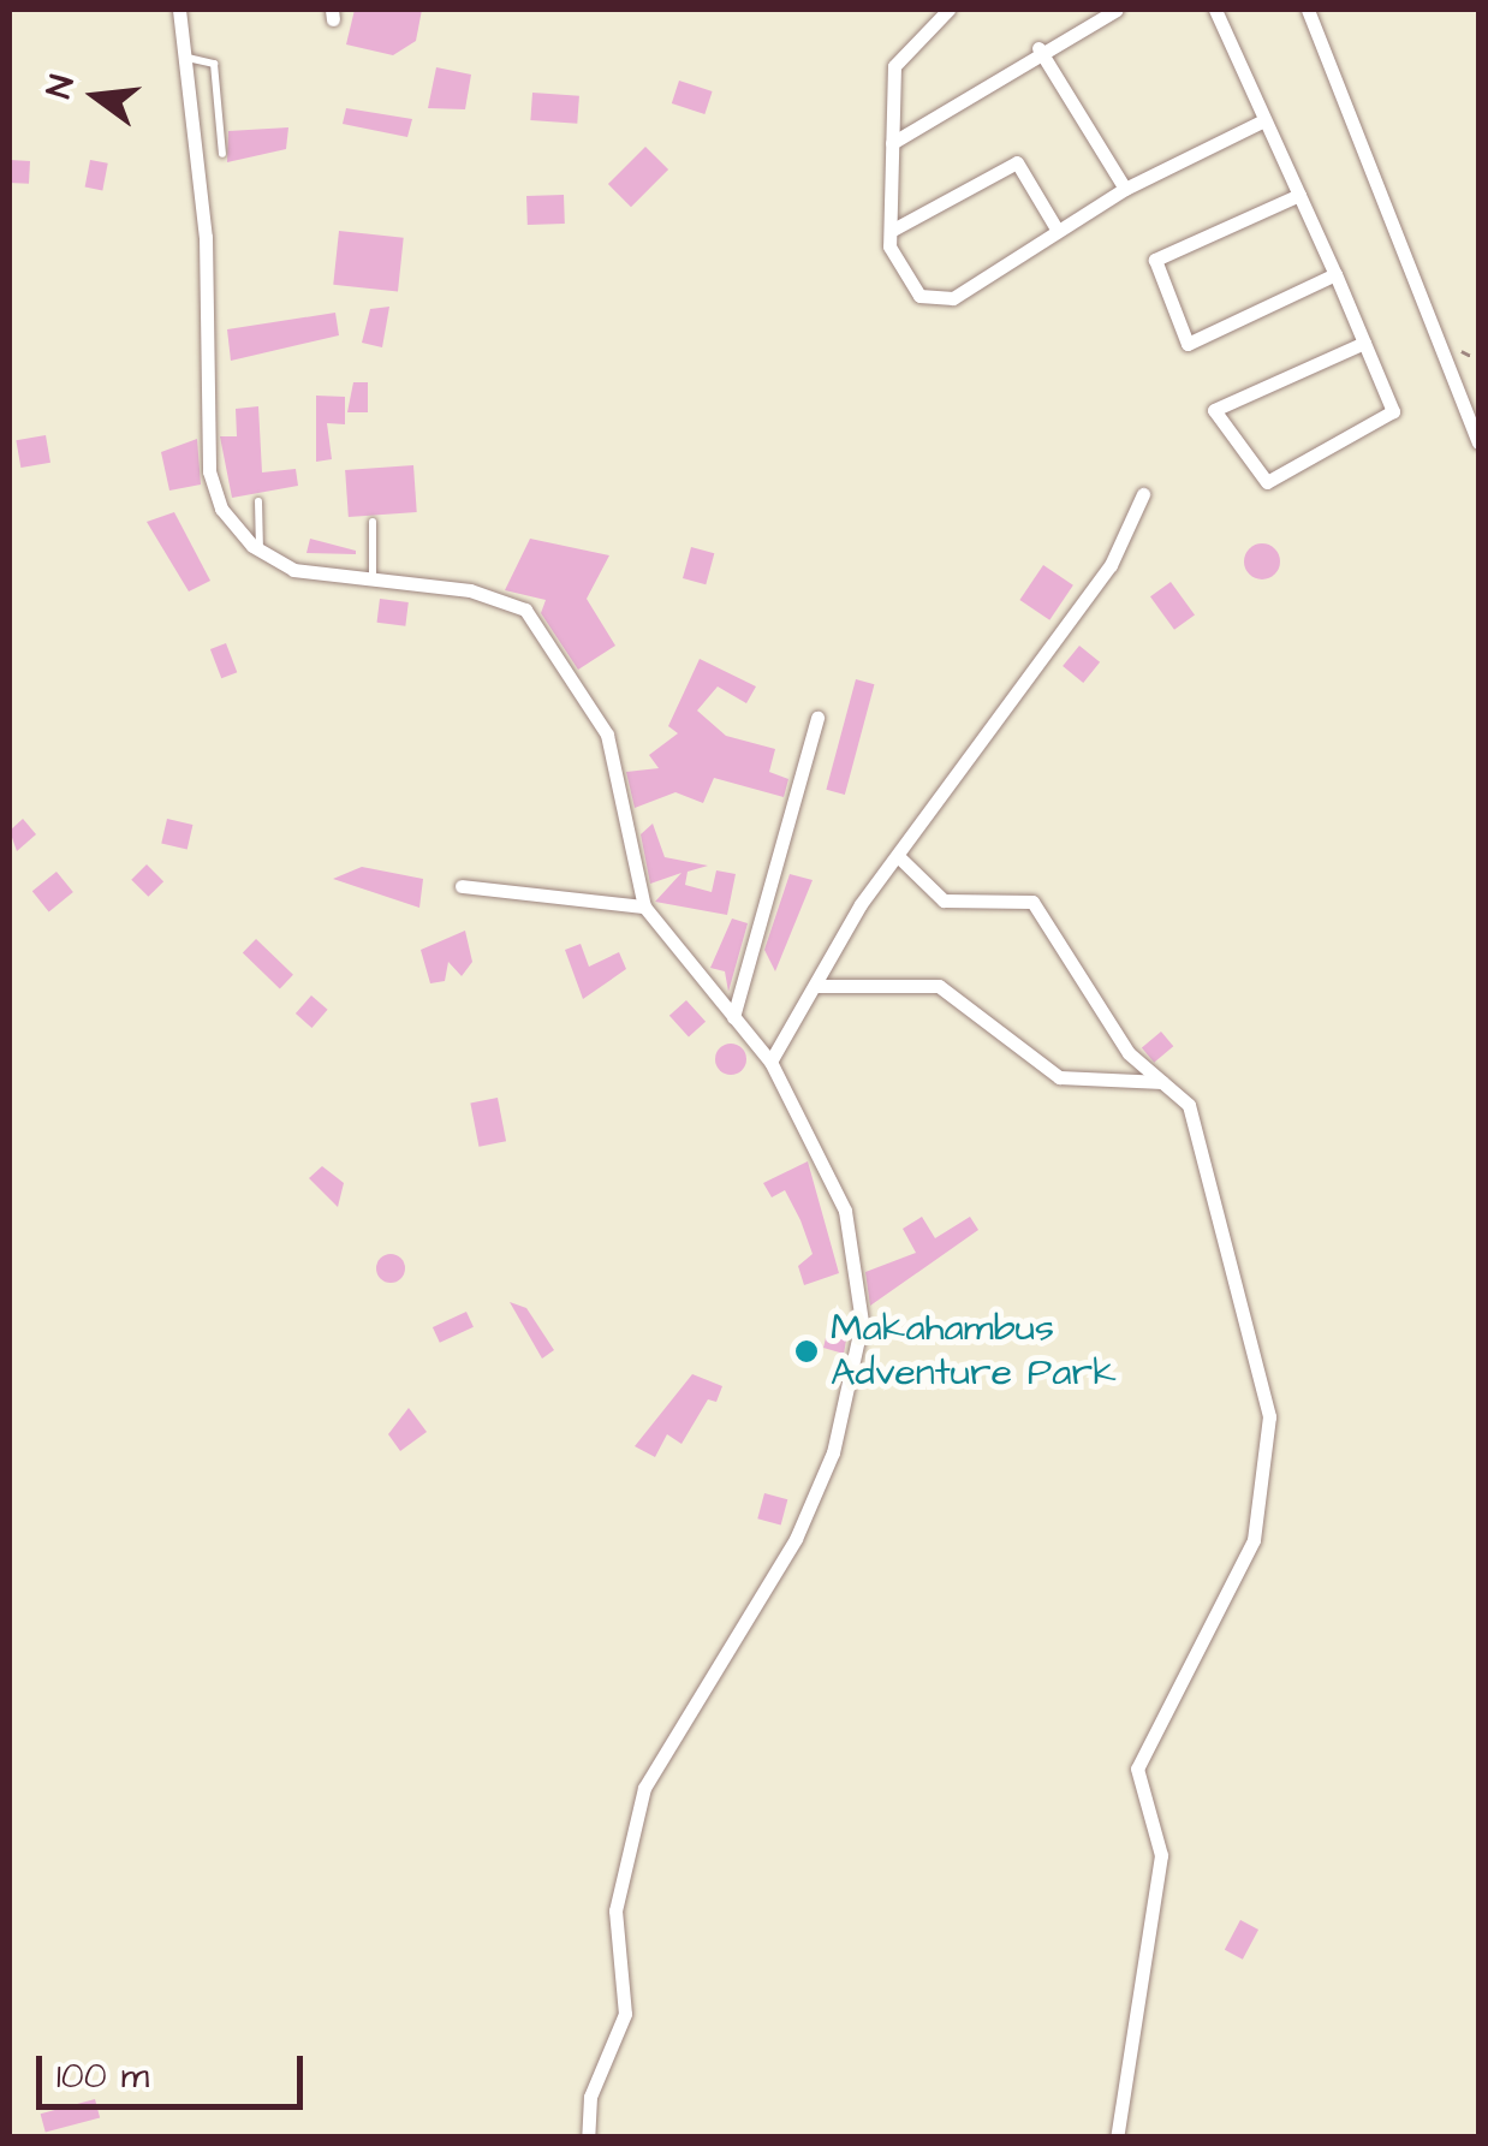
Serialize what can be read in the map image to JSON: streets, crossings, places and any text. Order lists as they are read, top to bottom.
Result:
{
  "places": ["Makahambus Adventure Park"],
  "scale_bar": "100 m",
  "north": "left"
}
